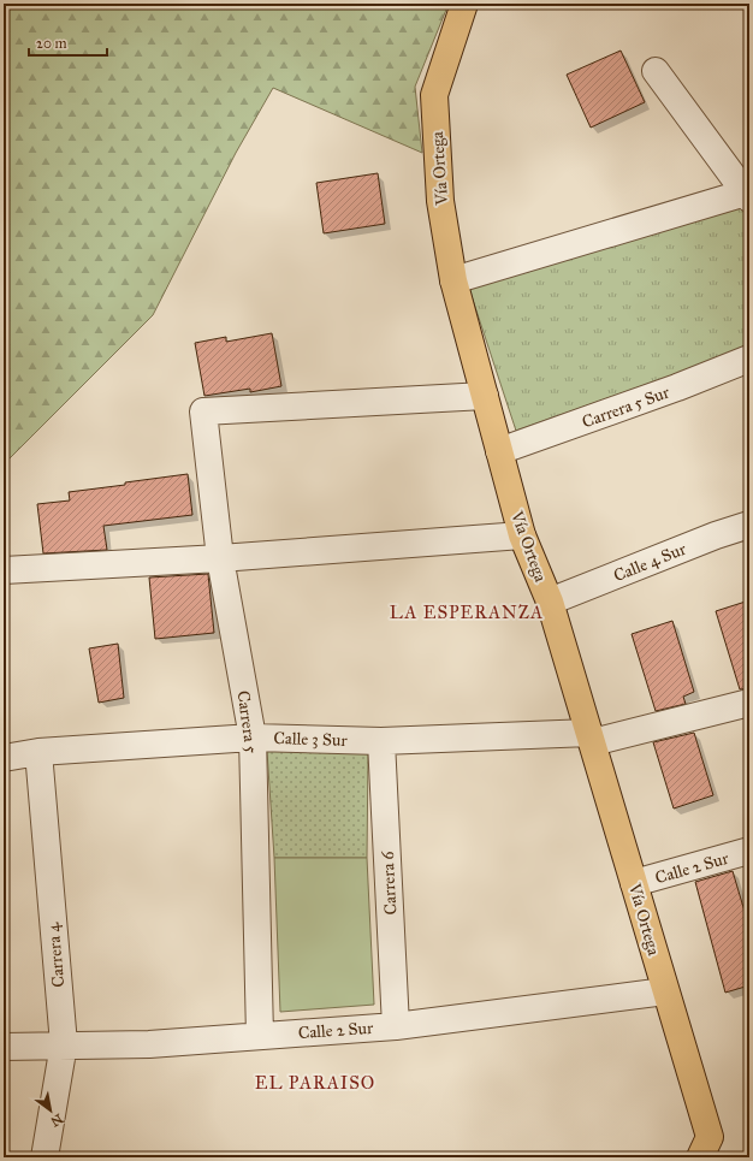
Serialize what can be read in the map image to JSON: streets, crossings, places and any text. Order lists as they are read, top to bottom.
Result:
{
  "streets": {
    "main road": ["Vía Ortega"],
    "street": [
      "Carrera 5 Sur",
      "Calle 4 Sur",
      "Carrera 5",
      "Calle 3 Sur",
      "Calle 2 Sur",
      "Carrera 6",
      "Carrera 4"
    ]
  },
  "crossings": [
    ["Vía Ortega", "Carrera 5 Sur"],
    ["Vía Ortega", "Calle 4 Sur"],
    ["Vía Ortega", "Carrera 5"],
    ["Vía Ortega", "Calle 3 Sur"],
    ["Vía Ortega", "Calle 2 Sur"],
    ["Carrera 5", "Calle 3 Sur"],
    ["Carrera 5", "Calle 2 Sur"],
    ["Calle 3 Sur", "Carrera 6"],
    ["Calle 3 Sur", "Carrera 4"],
    ["Calle 2 Sur", "Carrera 6"],
    ["Calle 2 Sur", "Carrera 4"]
  ],
  "districts": ["LA ESPERANZA", "EL PARAISO"],
  "scale_bar": "20 m",
  "north": "bottom right"
}
